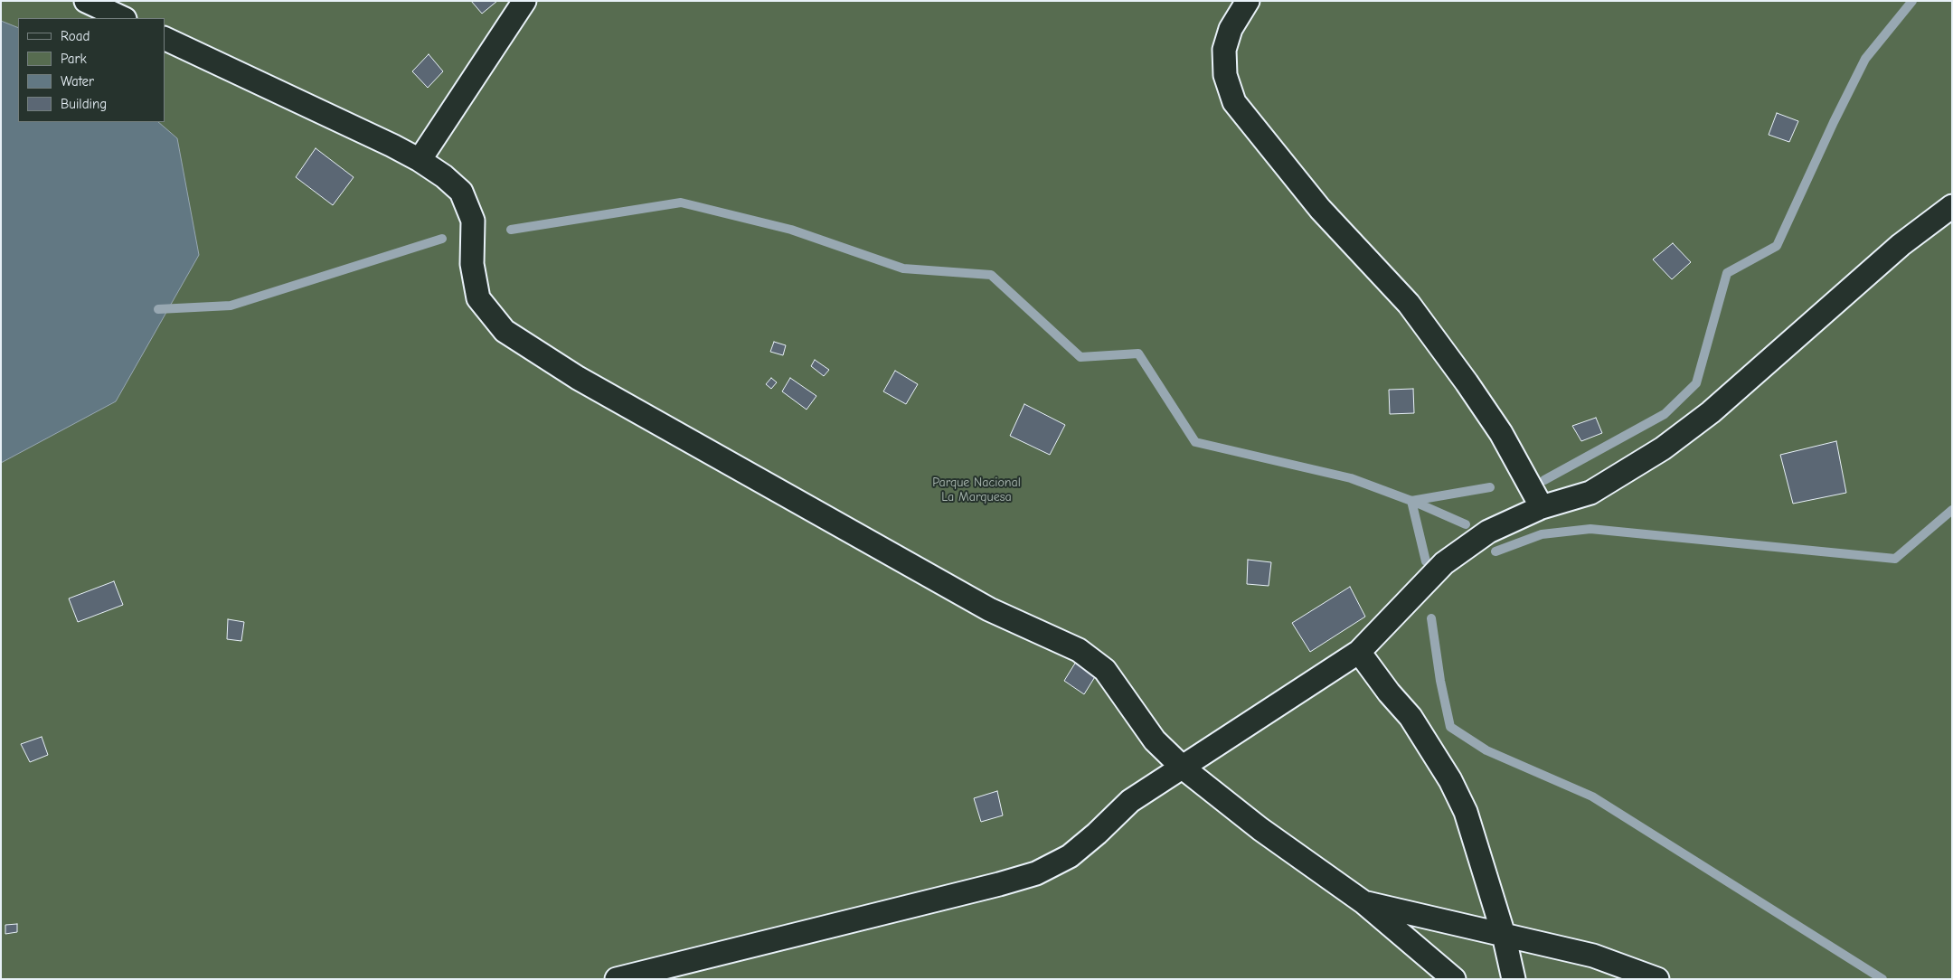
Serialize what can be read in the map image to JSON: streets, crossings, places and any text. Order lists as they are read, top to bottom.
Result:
{
  "parks": ["Parque Nacional La Marquesa"],
  "legend": [
    "Road",
    "Park",
    "Water",
    "Building"
  ]
}
